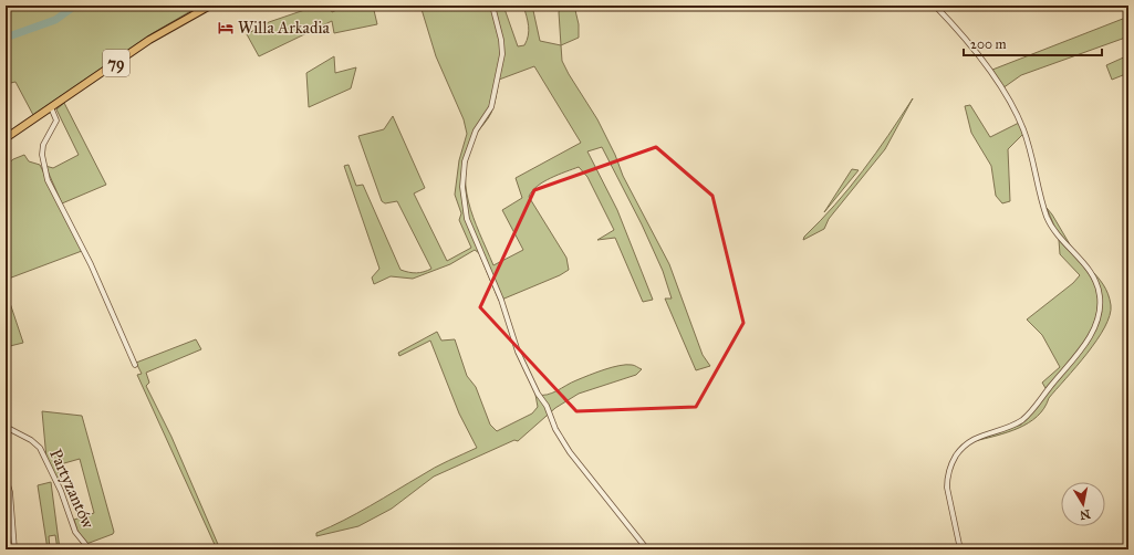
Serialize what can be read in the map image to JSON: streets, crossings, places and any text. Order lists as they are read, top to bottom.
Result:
{
  "streets": {
    "main road": ["79"],
    "street": ["Partyzantów"]
  },
  "places": {
    "hotel": ["Willa Arkadia"]
  },
  "scale_bar": "200 m",
  "north": "bottom"
}
